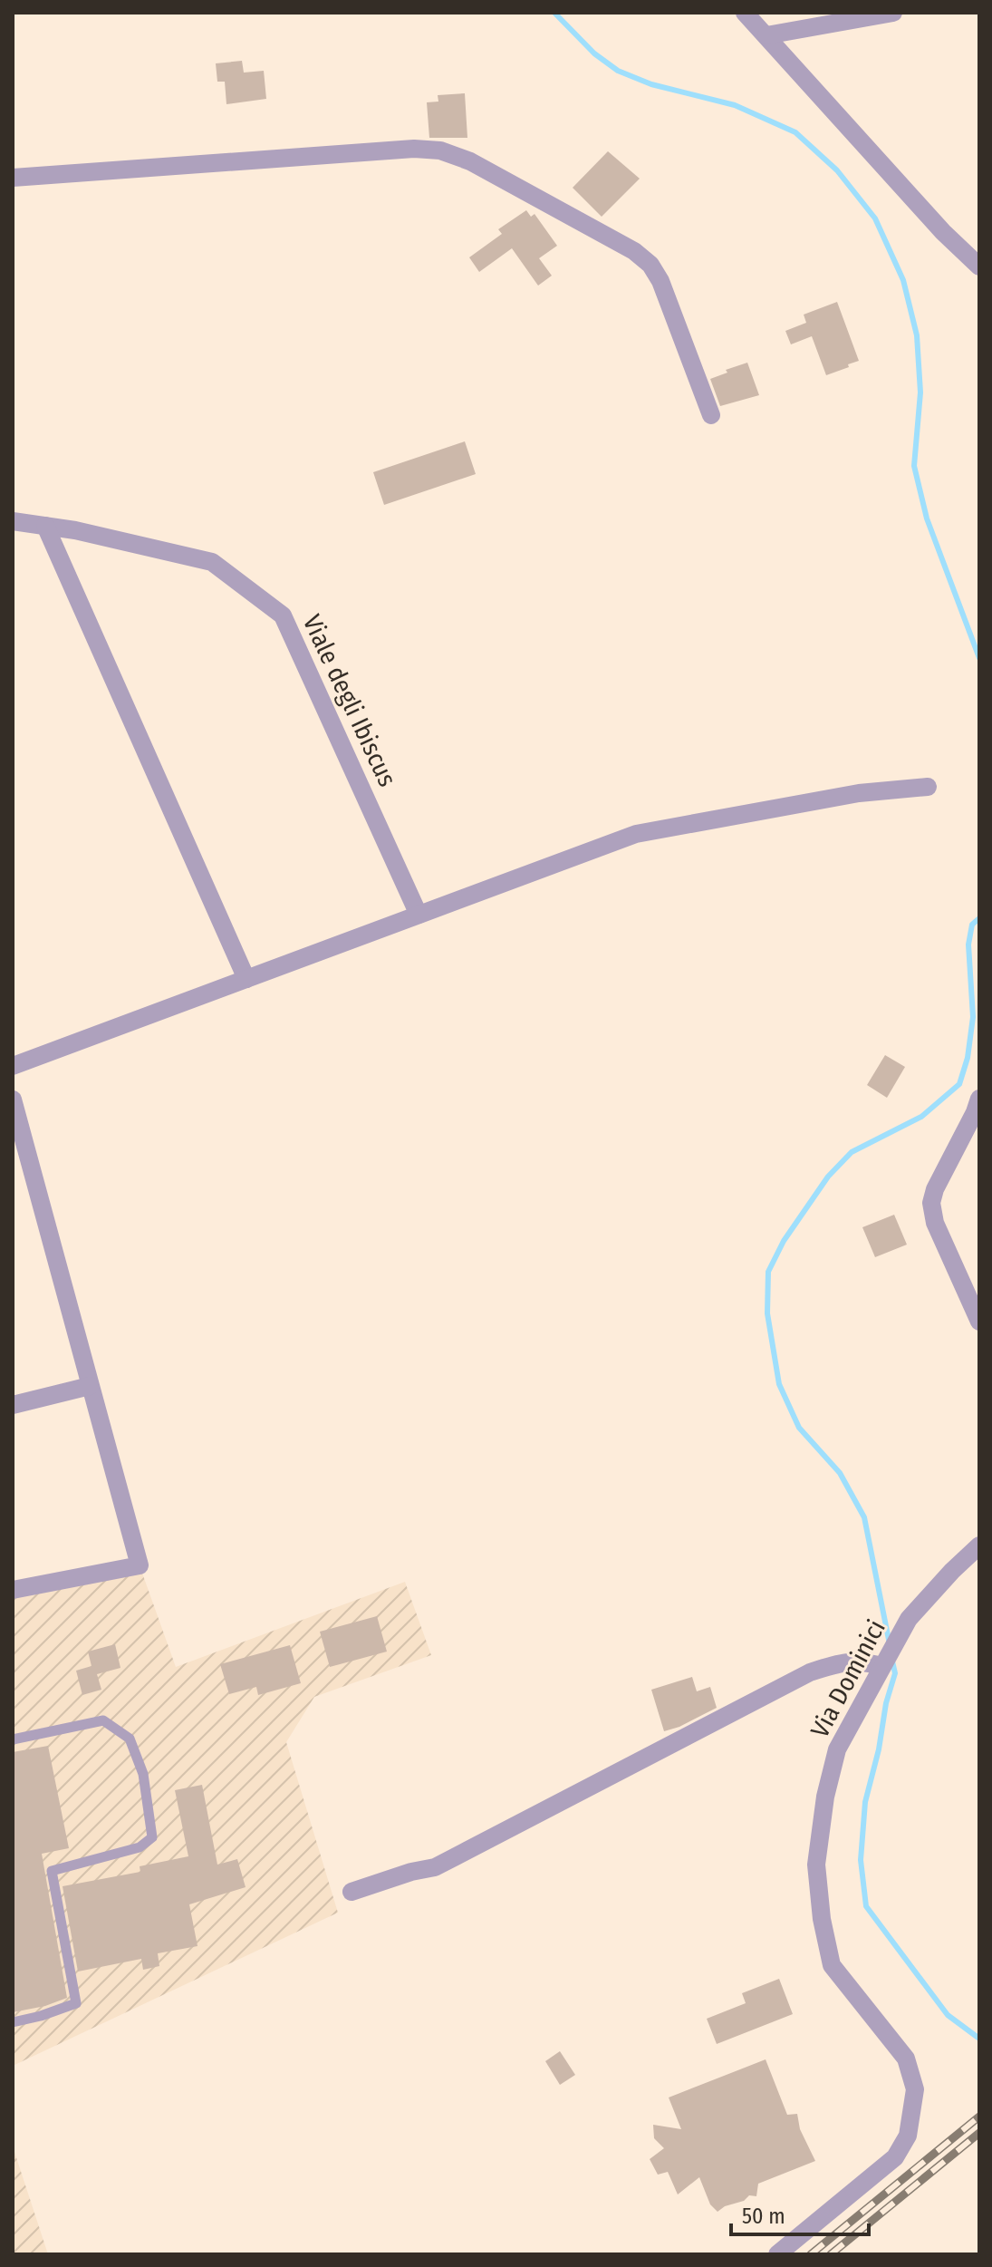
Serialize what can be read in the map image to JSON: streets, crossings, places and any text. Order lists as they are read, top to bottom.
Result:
{
  "streets": {
    "street": ["Viale degli Ibiscus", "Via Dominici"]
  },
  "scale_bar": "50 m"
}
